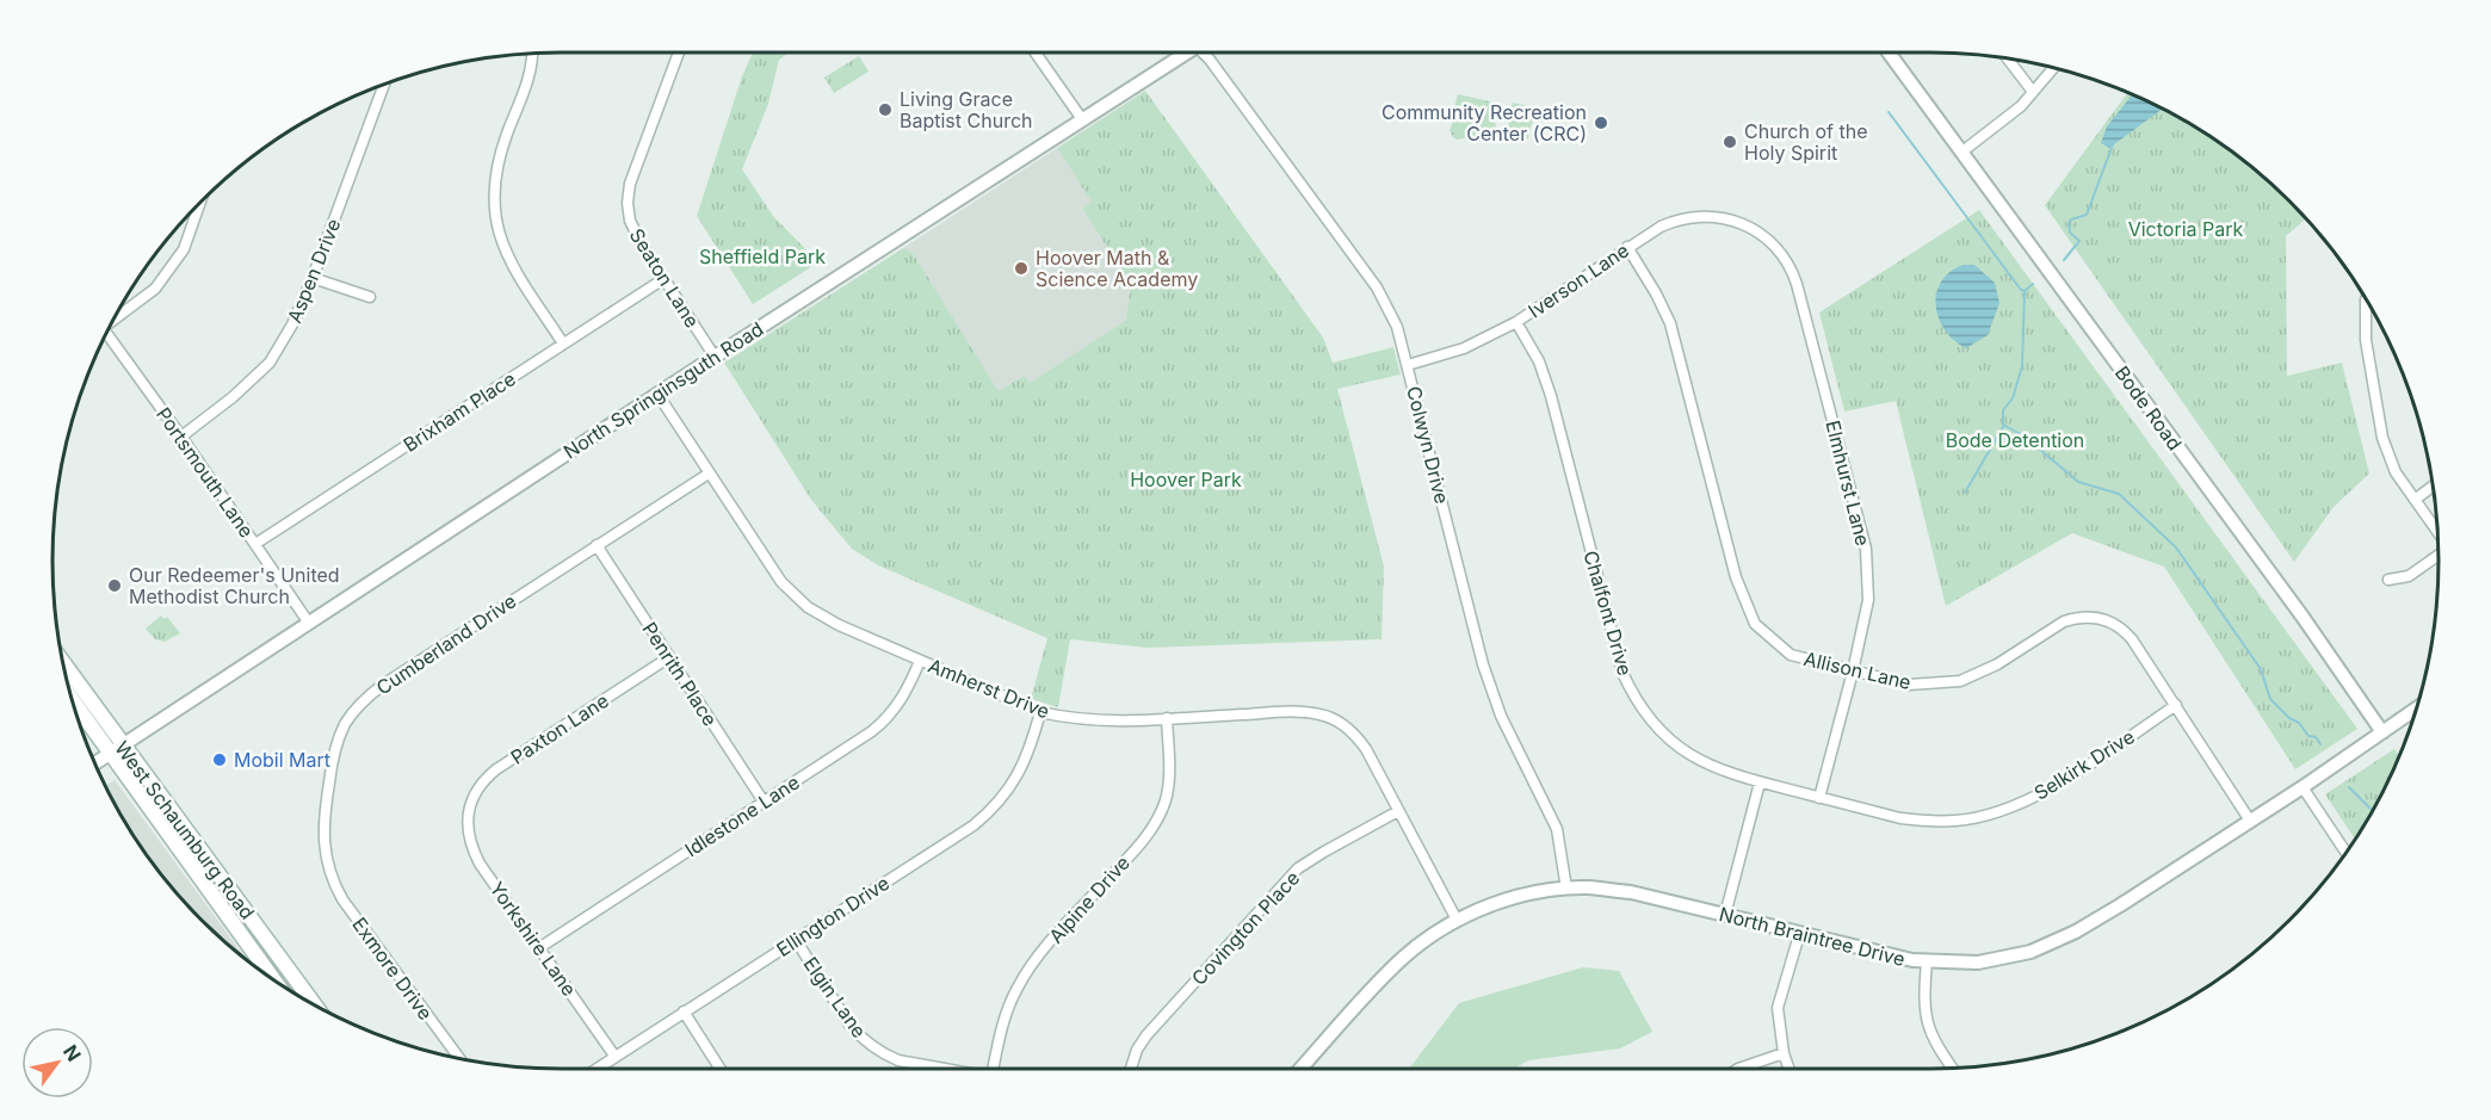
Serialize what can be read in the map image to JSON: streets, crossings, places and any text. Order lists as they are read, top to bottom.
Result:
{
  "streets": {
    "main road": ["West Schaumburg Road"],
    "street": [
      "Aspen Drive",
      "Seaton Lane",
      "Iverson Lane",
      "North Springinsguth Road",
      "Bode Road",
      "Brixham Place",
      "Colwyn Drive",
      "Portsmouth Lane",
      "Elmhurst Lane",
      "Chalfont Drive",
      "Cumberland Drive",
      "Allison Lane",
      "Penrith Place",
      "Amherst Drive",
      "Paxton Lane",
      "Selkirk Drive",
      "Idlestone Lane",
      "Alpine Drive",
      "Ellington Drive",
      "Covington Place",
      "North Braintree Drive",
      "Yorkshire Lane",
      "Exmore Drive",
      "Elgin Lane"
    ]
  },
  "crossings": [
    ["Aspen Drive", "Portsmouth Lane"],
    ["Seaton Lane", "North Springinsguth Road"],
    ["Seaton Lane", "Brixham Place"],
    ["Iverson Lane", "Colwyn Drive"],
    ["Iverson Lane", "Elmhurst Lane"],
    ["Iverson Lane", "Chalfont Drive"],
    ["Iverson Lane", "Allison Lane"],
    ["North Springinsguth Road", "Portsmouth Lane"],
    ["North Springinsguth Road", "Amherst Drive"],
    ["North Springinsguth Road", "West Schaumburg Road"],
    ["Bode Road", "North Braintree Drive"],
    ["Brixham Place", "Portsmouth Lane"],
    ["Colwyn Drive", "North Braintree Drive"],
    ["Elmhurst Lane", "Chalfont Drive"],
    ["Elmhurst Lane", "Allison Lane"],
    ["Elmhurst Lane", "Selkirk Drive"],
    ["Chalfont Drive", "Selkirk Drive"],
    ["Cumberland Drive", "Penrith Place"],
    ["Cumberland Drive", "Amherst Drive"],
    ["Cumberland Drive", "Exmore Drive"],
    ["Allison Lane", "Selkirk Drive"],
    ["Allison Lane", "North Braintree Drive"],
    ["Penrith Place", "Paxton Lane"],
    ["Penrith Place", "Idlestone Lane"],
    ["Amherst Drive", "Idlestone Lane"],
    ["Amherst Drive", "Alpine Drive"],
    ["Amherst Drive", "Ellington Drive"],
    ["Amherst Drive", "Covington Place"],
    ["Amherst Drive", "North Braintree Drive"],
    ["Paxton Lane", "Yorkshire Lane"],
    ["Idlestone Lane", "Yorkshire Lane"],
    ["Ellington Drive", "Yorkshire Lane"],
    ["Ellington Drive", "Elgin Lane"]
  ],
  "parks": [
    "Victoria Park",
    "Sheffield Park",
    "Bode Detention",
    "Hoover Park"
  ],
  "places": [
    "Living Grace Baptist Church",
    "Community Recreation Center (CRC)",
    "Church of the Holy Spirit",
    "Hoover Math & Science Academy",
    "Our Redeemer's United Methodist Church",
    "Mobil Mart"
  ],
  "north": "top right"
}
